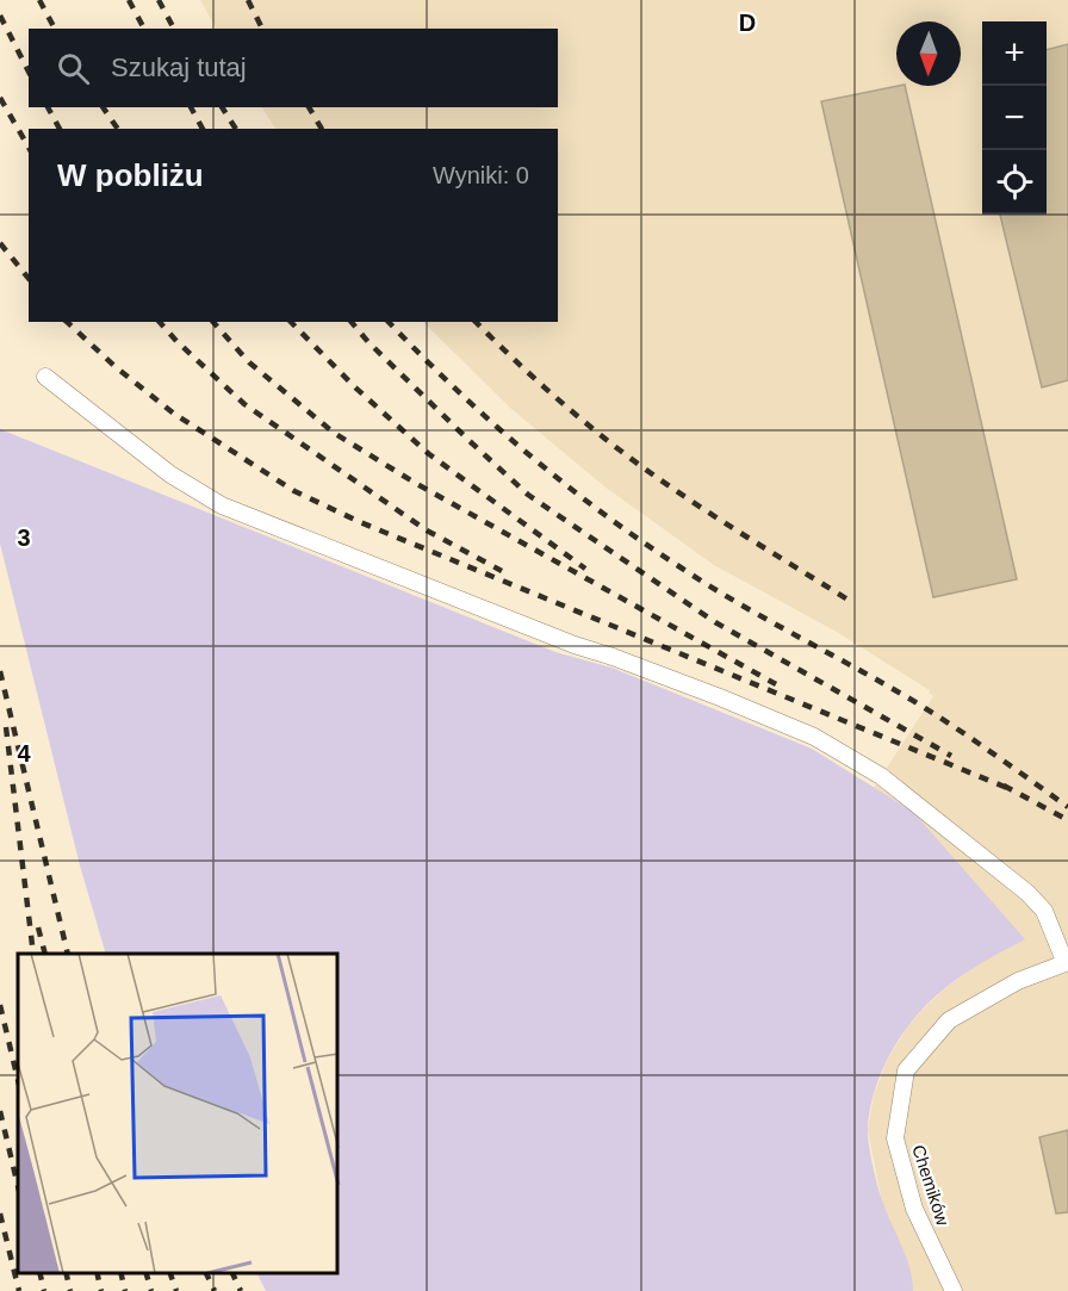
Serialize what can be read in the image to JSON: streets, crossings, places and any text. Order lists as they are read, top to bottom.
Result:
{
  "streets": {
    "lane": ["Chemików"]
  },
  "north": "bottom",
  "page": {
    "map_buttons": ["+", "−"],
    "search": "Szukaj tutaj",
    "heading": ["W pobliżu", "Wyniki: 0"]
  },
  "grid": {
    "columns": ["D"],
    "rows": ["3", "4"]
  }
}
